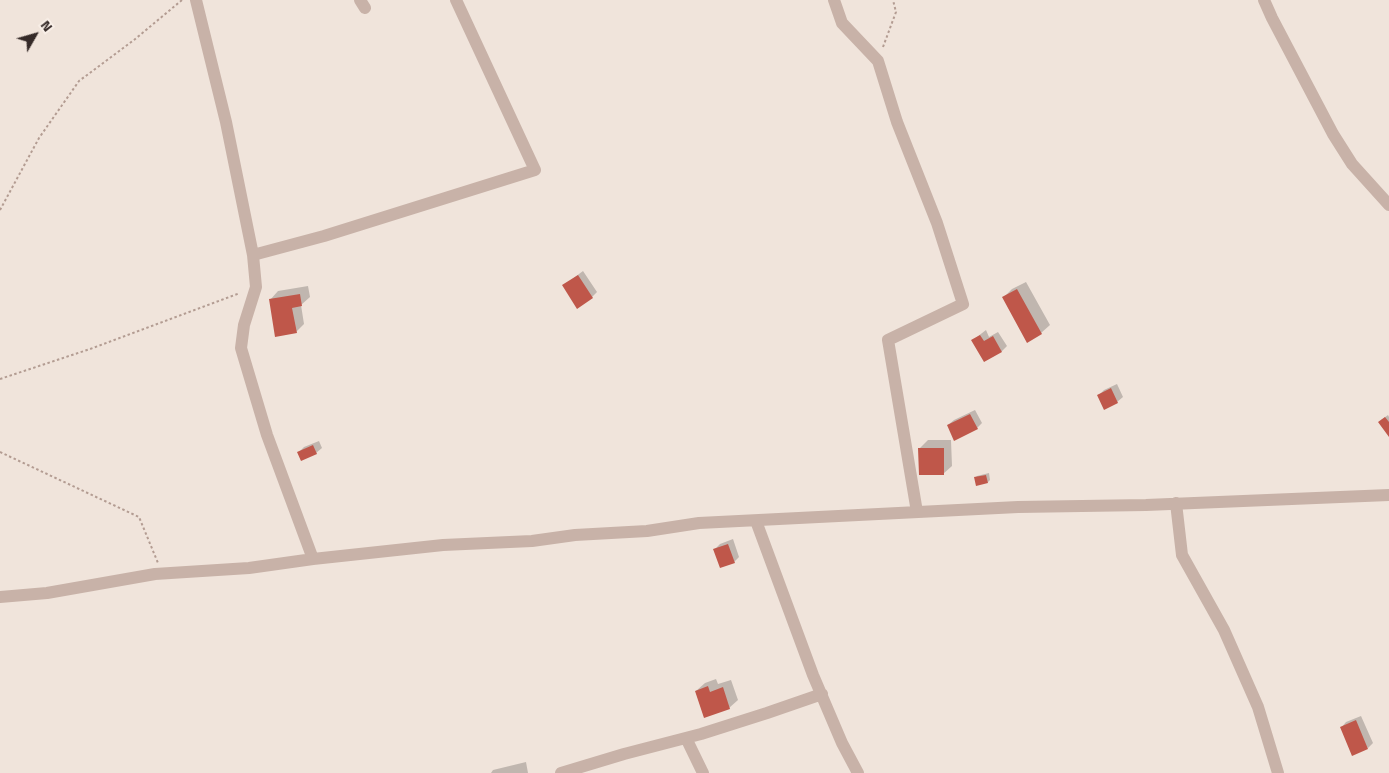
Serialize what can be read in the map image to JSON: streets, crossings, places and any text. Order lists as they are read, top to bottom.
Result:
{
  "north": "top right"
}
